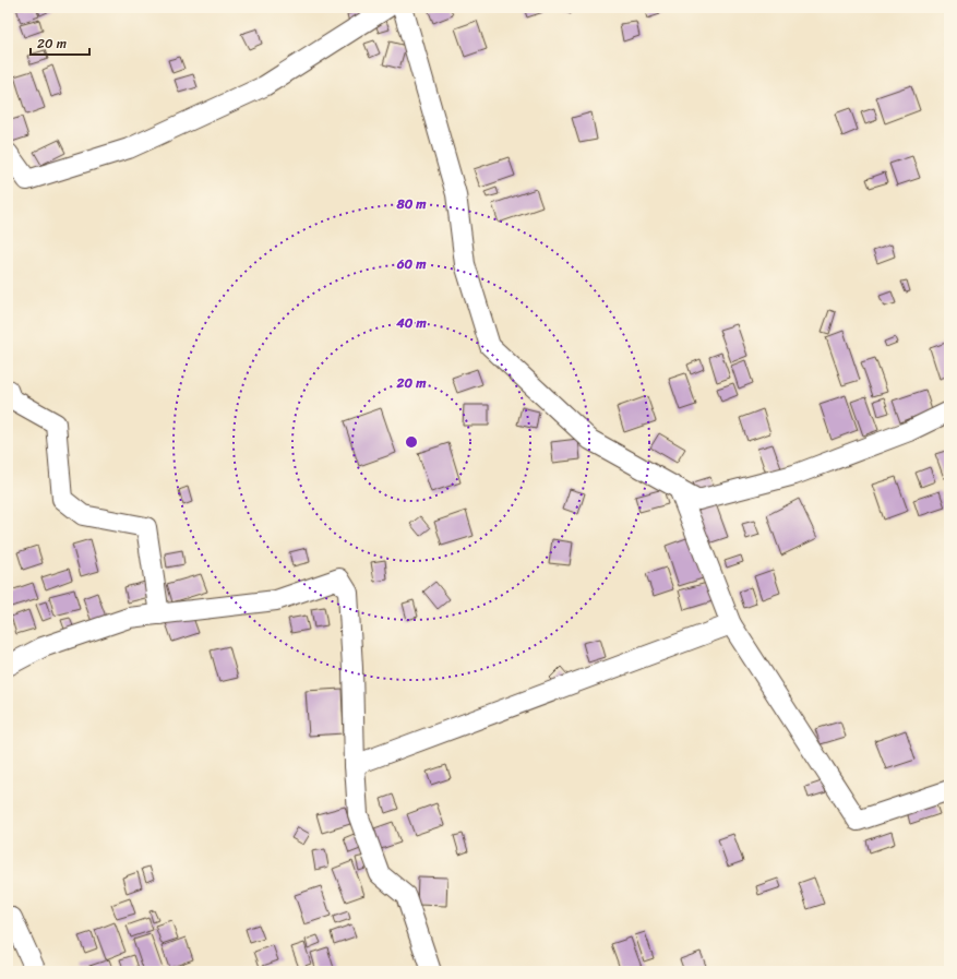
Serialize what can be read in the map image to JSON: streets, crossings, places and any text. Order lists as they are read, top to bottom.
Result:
{
  "scale_bar": "20 m",
  "rings": [
    "80 m",
    "60 m",
    "40 m",
    "20 m"
  ]
}
